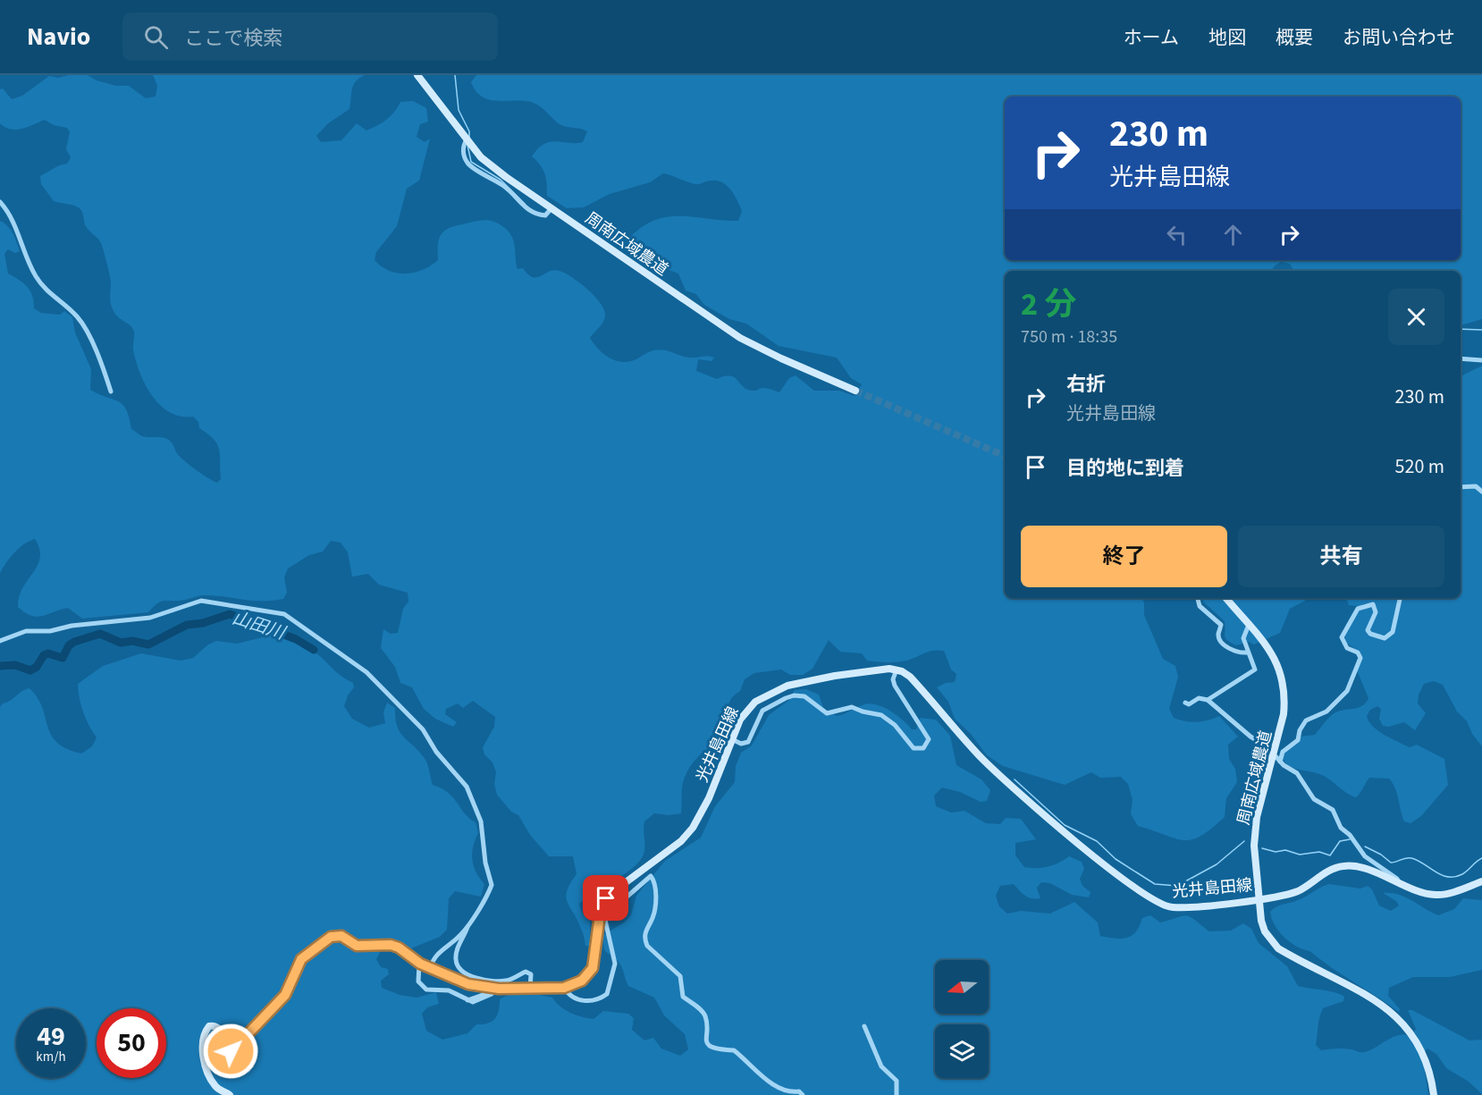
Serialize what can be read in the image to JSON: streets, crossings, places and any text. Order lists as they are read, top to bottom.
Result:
{
  "streets": {
    "main road": ["周南広域農道", "光井島田線"]
  },
  "crossings": [
    ["周南広域農道", "光井島田線"]
  ],
  "water": ["山田川"],
  "north": "left",
  "page": {
    "header": "Navio",
    "search": "ここで検索",
    "nav": [
      "ホーム",
      "地図",
      "概要",
      "お問い合わせ"
    ],
    "turn": ["230 m", "光井島田線"],
    "heading": ["2 分", "750 m · 18:35"],
    "list": [
      {
        "name": "右折",
        "note": "光井島田線",
        "value": "230 m"
      },
      {
        "name": "目的地に到着",
        "value": "520 m"
      }
    ],
    "buttons": ["終了", "共有"],
    "speed": "49 km/h",
    "limit": "50"
  }
}
